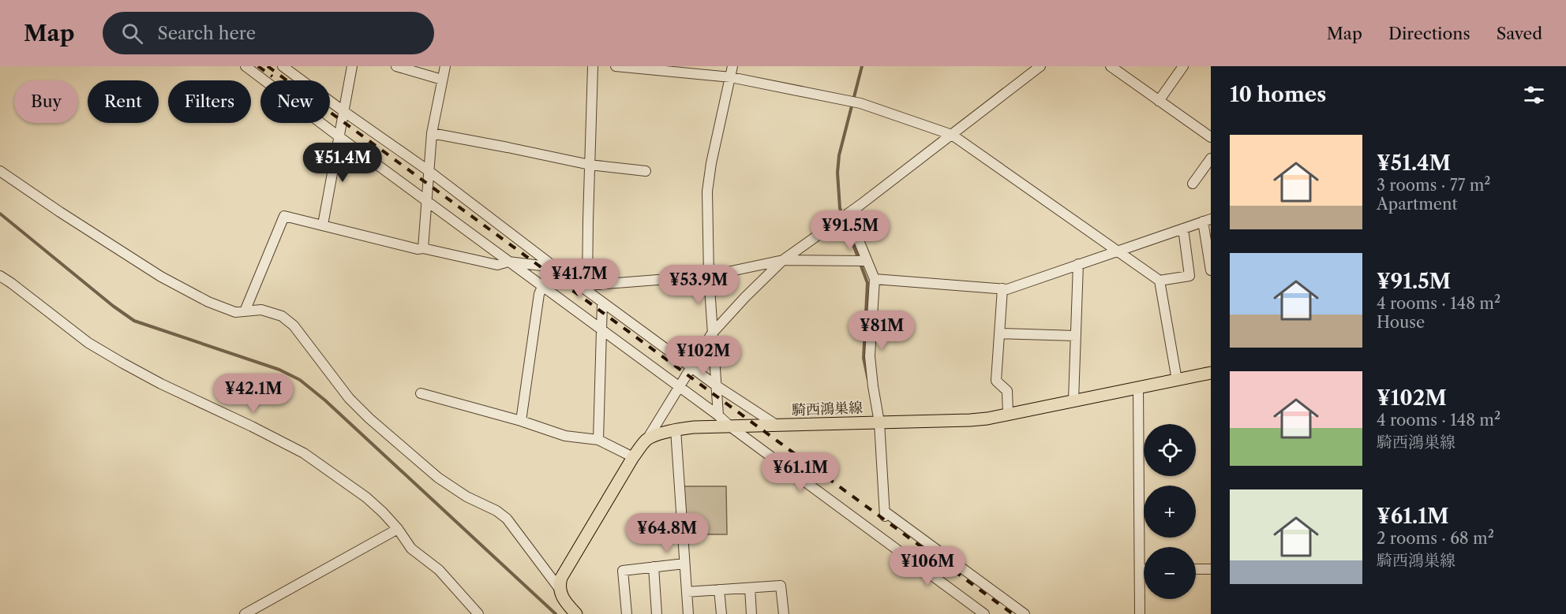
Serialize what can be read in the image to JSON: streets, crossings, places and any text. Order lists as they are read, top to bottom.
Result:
{
  "streets": {
    "main road": ["騎西鴻巣線"]
  },
  "page": {
    "header": "Map",
    "search": "Search here",
    "nav": ["Map", "Directions", "Saved"],
    "heading": "10 homes",
    "chip": [
      "Buy",
      "Rent",
      "Filters",
      "New"
    ],
    "list": [
      {
        "name": "¥51.4M",
        "note": "3 rooms · 77 m² · Apartment"
      },
      {
        "name": "¥91.5M",
        "note": "4 rooms · 148 m² · House"
      },
      {
        "name": "¥102M",
        "note": "4 rooms · 148 m² · 騎西鴻巣線"
      },
      {
        "name": "¥61.1M",
        "note": "2 rooms · 68 m² · 騎西鴻巣線"
      }
    ],
    "price": [
      "¥51.4M",
      "¥91.5M",
      "¥41.7M",
      "¥53.9M",
      "¥81M",
      "¥102M",
      "¥42.1M",
      "¥61.1M",
      "¥64.8M",
      "¥106M"
    ],
    "map_buttons": ["+", "−"]
  }
}
